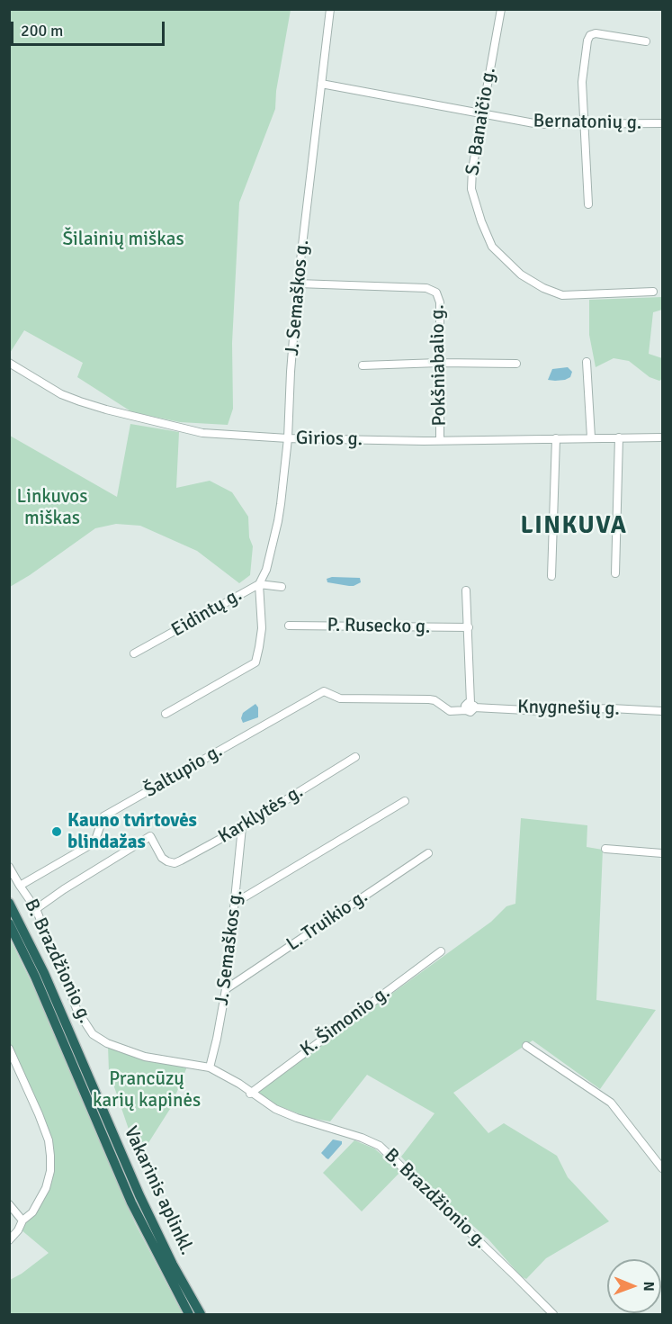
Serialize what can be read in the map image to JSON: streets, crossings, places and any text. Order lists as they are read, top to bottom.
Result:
{
  "streets": {
    "highway": ["Vakarinis aplinkl."],
    "street": [
      "S. Banaičio g.",
      "Bernatonių g.",
      "J. Semaškos g.",
      "Pokšniabalio g.",
      "Girios g.",
      "Eidintų g.",
      "P. Rusecko g.",
      "Knygnešių g.",
      "Šaltupio g.",
      "Karklytės g.",
      "L. Truikio g.",
      "B. Brazdžionio g.",
      "K. Šimonio g."
    ]
  },
  "crossings": [
    ["S. Banaičio g.", "Bernatonių g."],
    ["Bernatonių g.", "J. Semaškos g."],
    ["J. Semaškos g.", "Pokšniabalio g."],
    ["J. Semaškos g.", "Girios g."],
    ["J. Semaškos g.", "Eidintų g."],
    ["J. Semaškos g.", "Karklytės g."],
    ["J. Semaškos g.", "L. Truikio g."],
    ["J. Semaškos g.", "B. Brazdžionio g."],
    ["Pokšniabalio g.", "Girios g."],
    ["Knygnešių g.", "Šaltupio g."],
    ["Šaltupio g.", "B. Brazdžionio g."],
    ["Karklytės g.", "B. Brazdžionio g."],
    ["B. Brazdžionio g.", "K. Šimonio g."]
  ],
  "districts": ["LINKUVA"],
  "parks": ["Šilainių miškas", "Linkuvos miškas", "Prancūzų karių kapinės"],
  "places": ["Kauno tvirtovės blindažas"],
  "scale_bar": "200 m",
  "north": "right"
}
